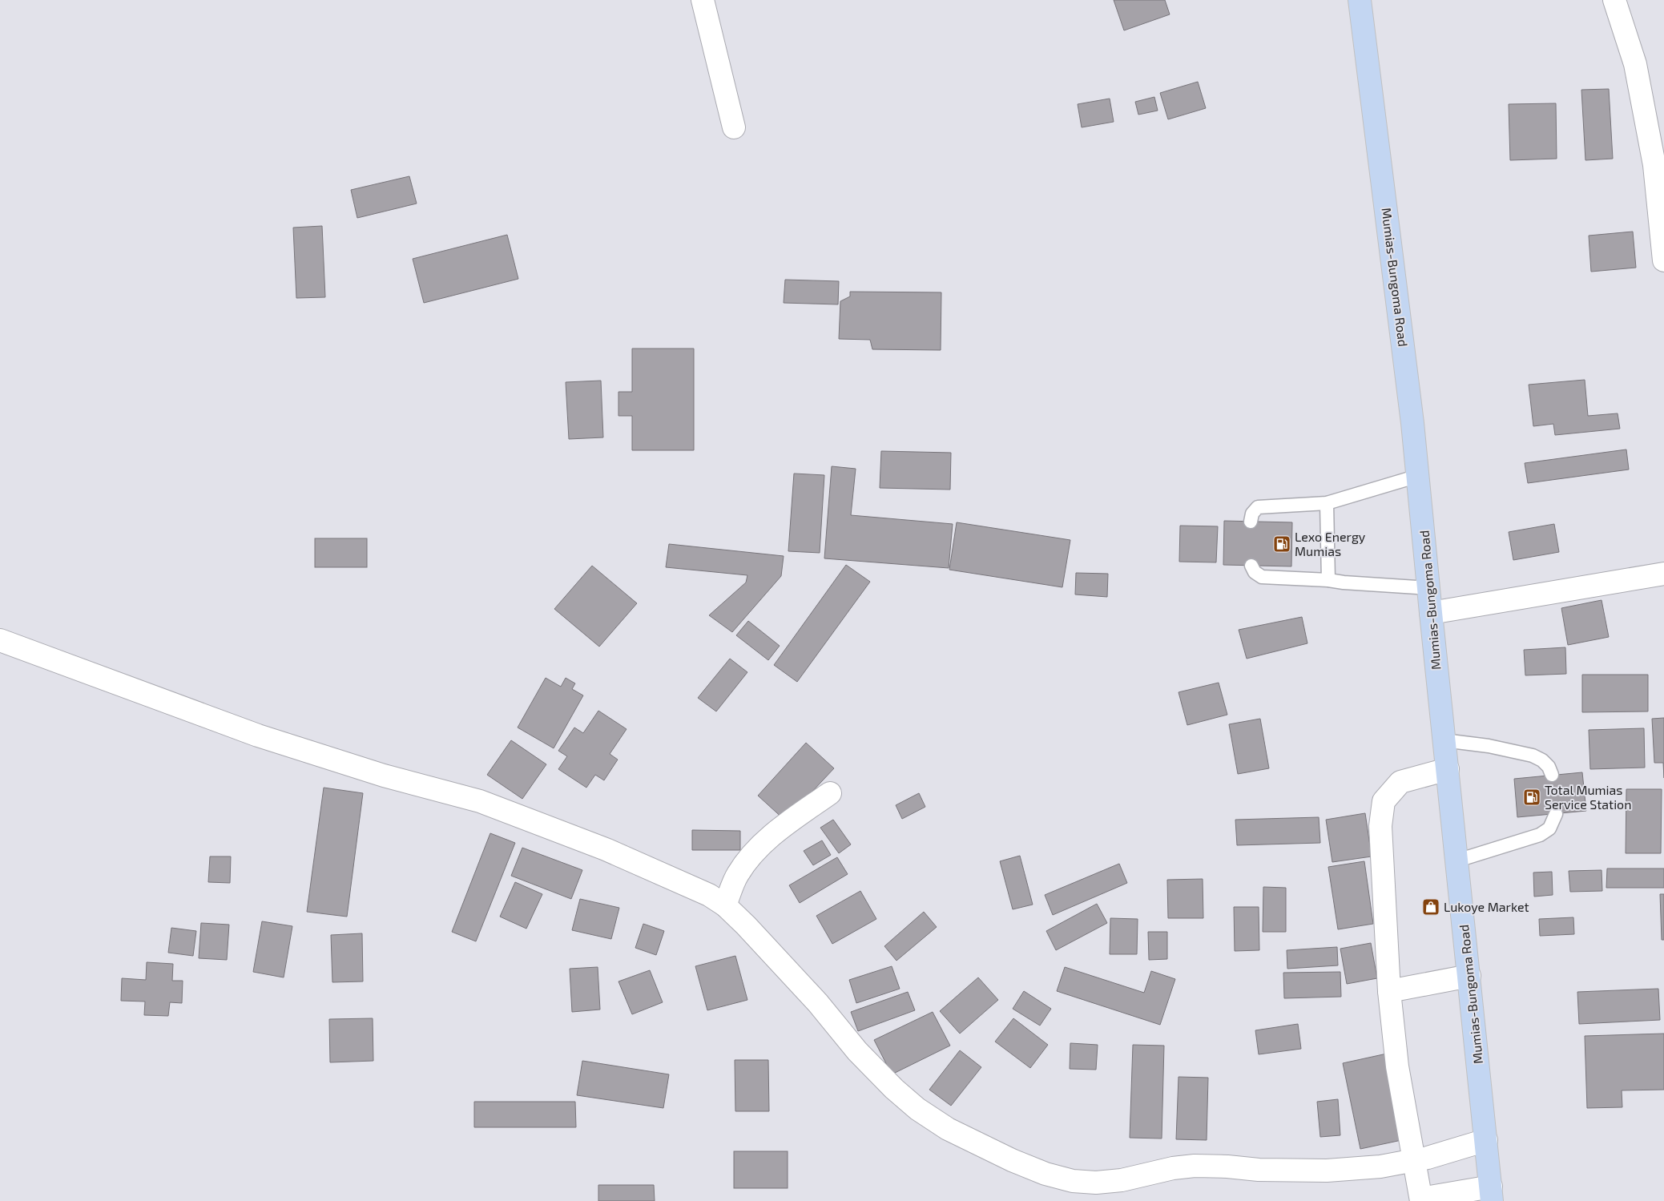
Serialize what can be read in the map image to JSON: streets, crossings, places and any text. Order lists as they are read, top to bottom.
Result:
{
  "streets": {
    "highway": ["Mumias-Bungoma Road"]
  },
  "places": {
    "fuel station": ["Lexo Energy Mumias", "Total Mumias Service Station"],
    "shop": ["Lukoye Market"]
  }
}
